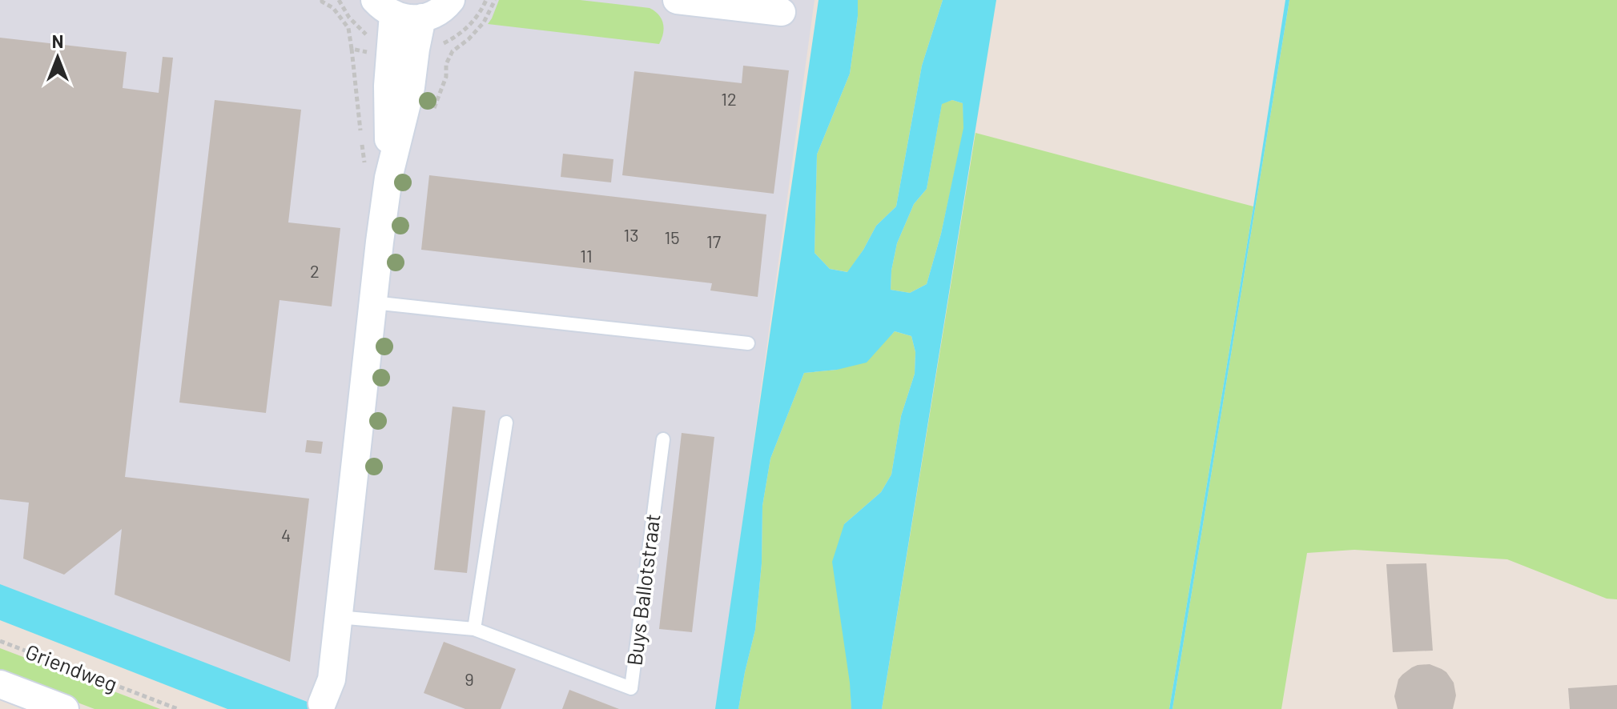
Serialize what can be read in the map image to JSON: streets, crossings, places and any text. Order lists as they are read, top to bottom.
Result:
{
  "streets": {
    "street": ["Griendweg"],
    "lane": ["Buys Ballotstraat"]
  },
  "house_numbers": [
    "12",
    "13",
    "15",
    "17",
    "11",
    "2",
    "4",
    "9"
  ],
  "north": "top"
}
